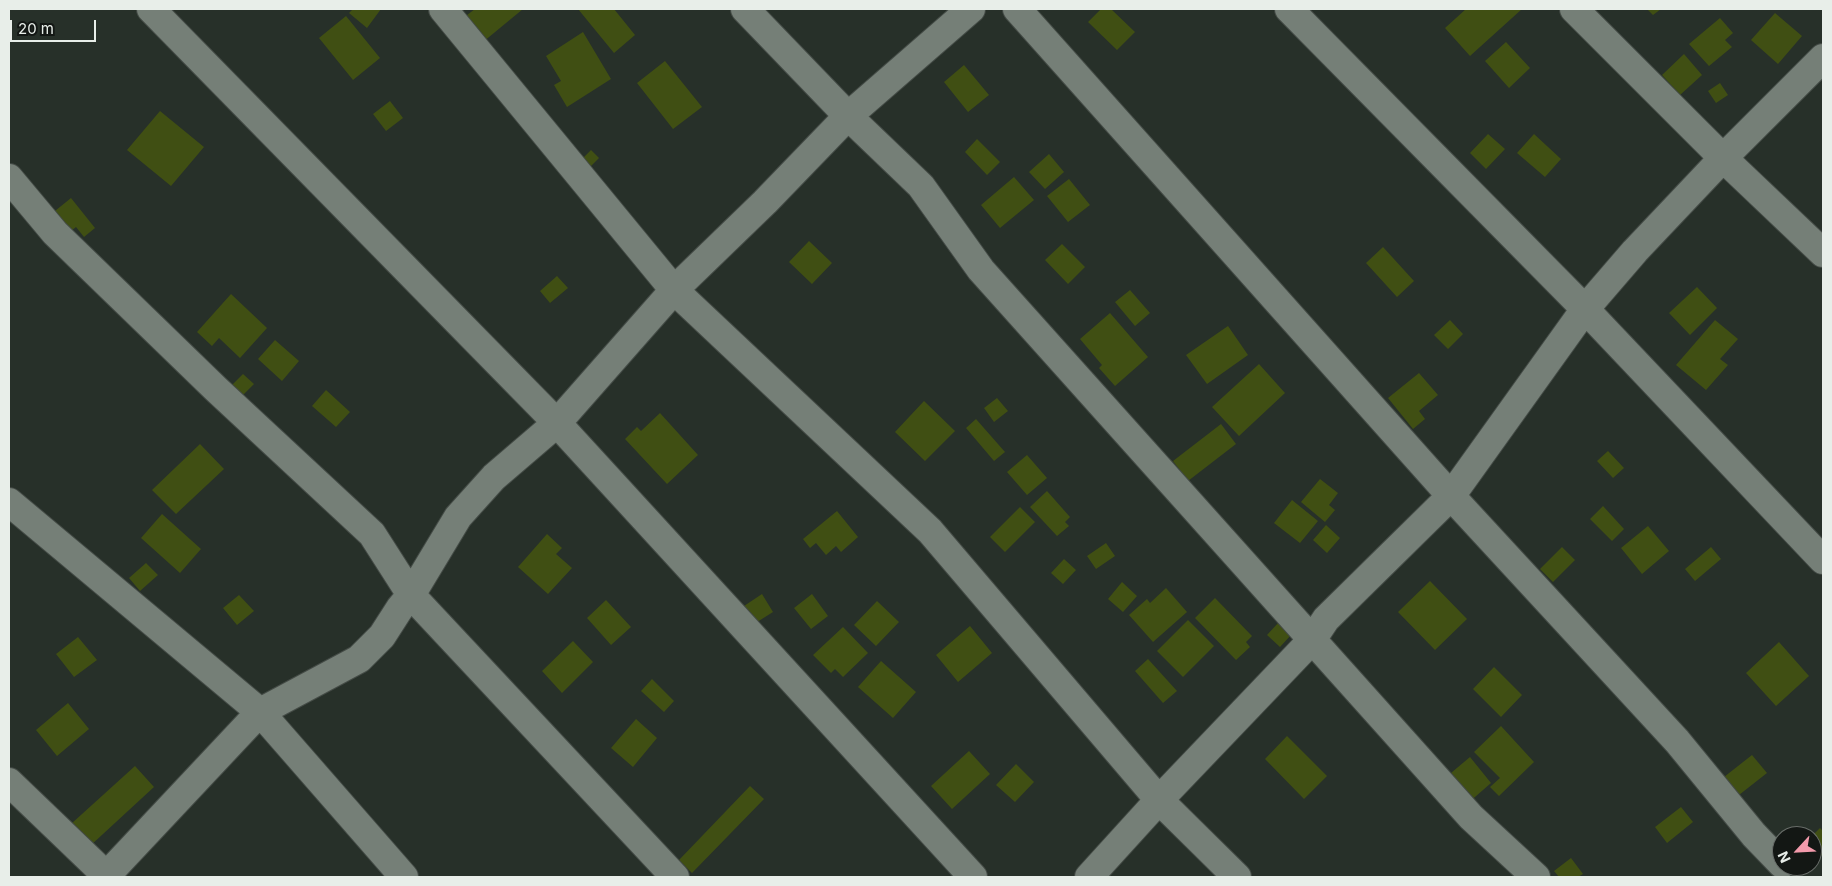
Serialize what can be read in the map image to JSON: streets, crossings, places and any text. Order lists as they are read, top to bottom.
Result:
{
  "scale_bar": "20 m",
  "north": "bottom left"
}
